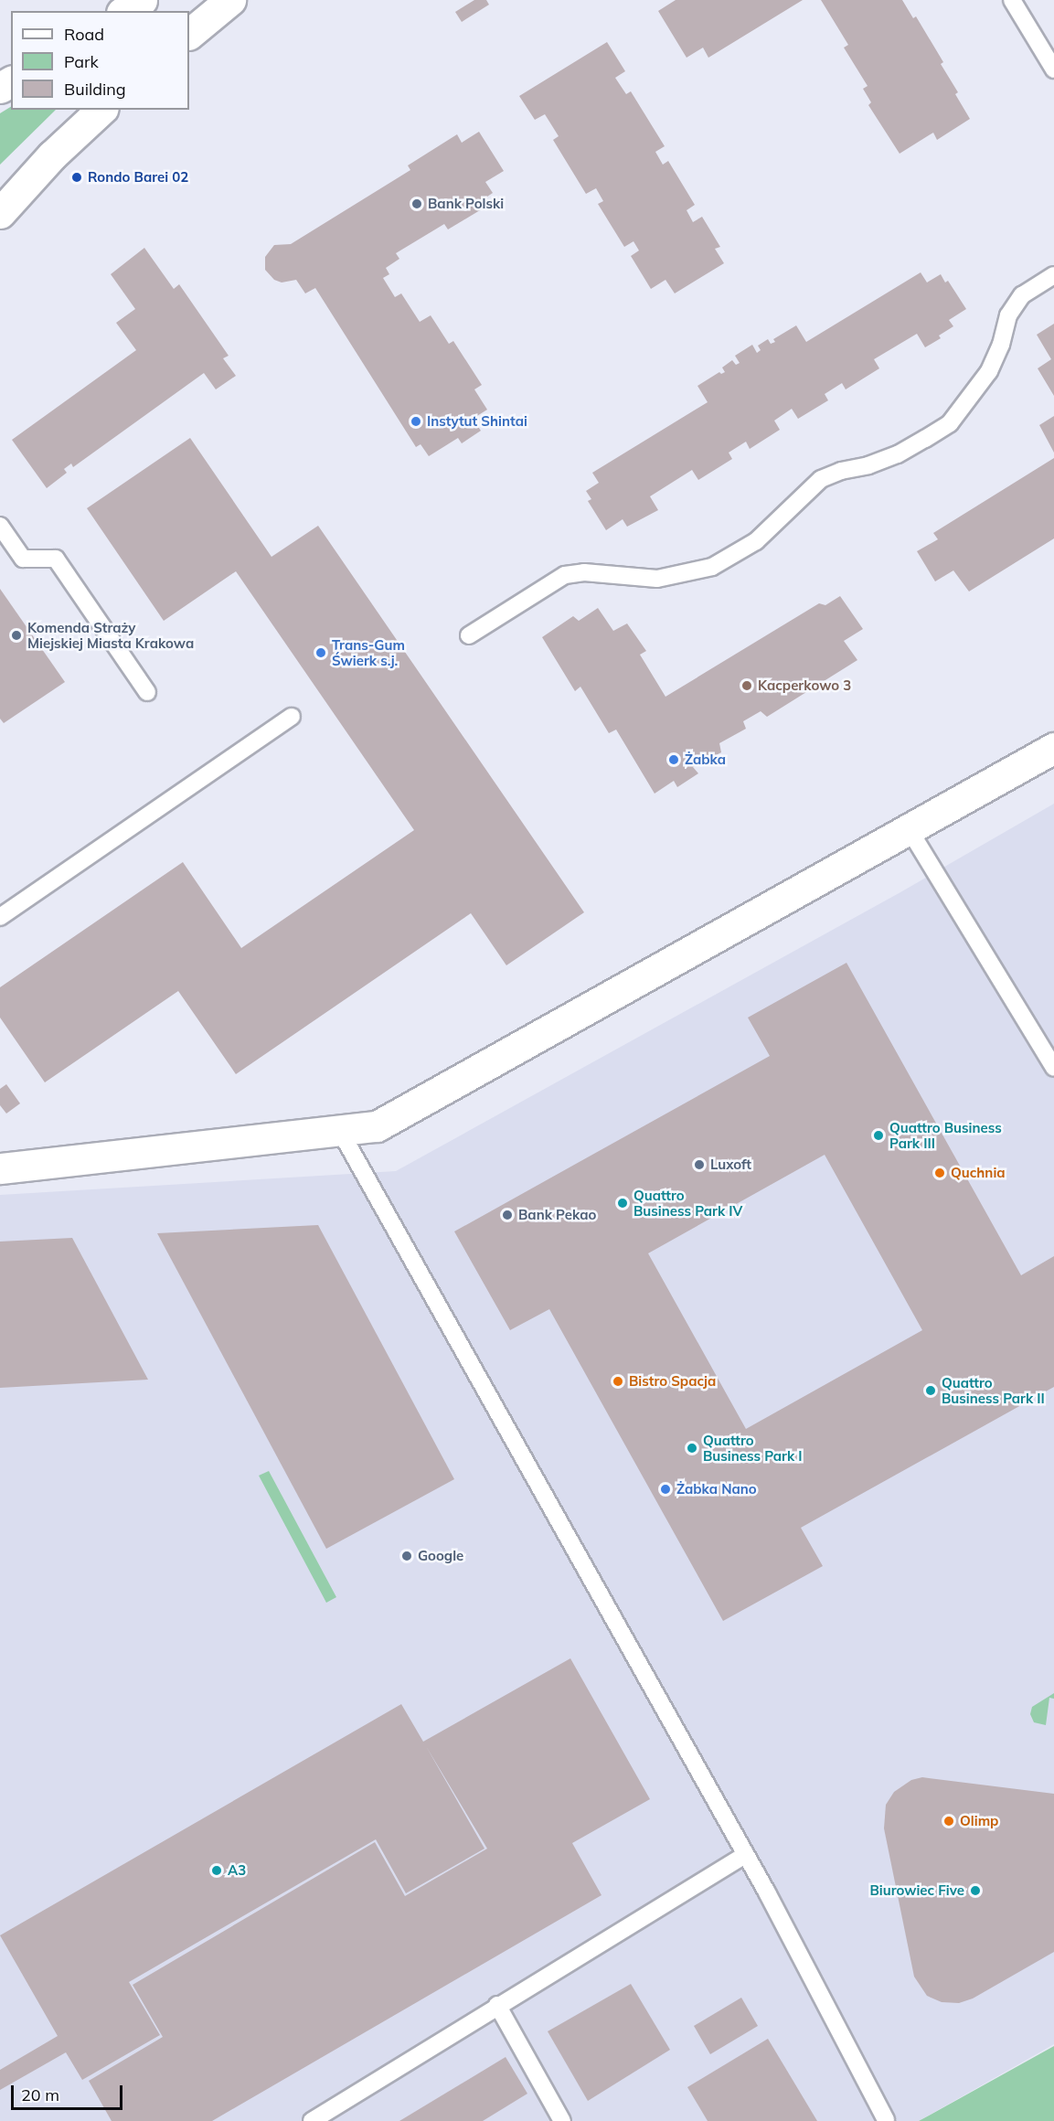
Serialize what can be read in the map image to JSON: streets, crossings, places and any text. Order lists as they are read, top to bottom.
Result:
{
  "places": [
    "Rondo Barei 02",
    "Bank Polski",
    "Instytut Shintai",
    "Komenda Straży Miejskiej Miasta Krakowa",
    "Trans-Gum Świerk s.j.",
    "Kacperkowo 3",
    "Żabka",
    "Quattro Business Park III",
    "Luxoft",
    "Quchnia",
    "Quattro Business Park IV",
    "Bank Pekao",
    "Bistro Spacja",
    "Quattro Business Park II",
    "Quattro Business Park I",
    "Żabka Nano",
    "Google",
    "Olimp",
    "A3",
    "Biurowiec Five"
  ],
  "legend": ["Road", "Park", "Building"],
  "scale_bar": "20 m"
}
